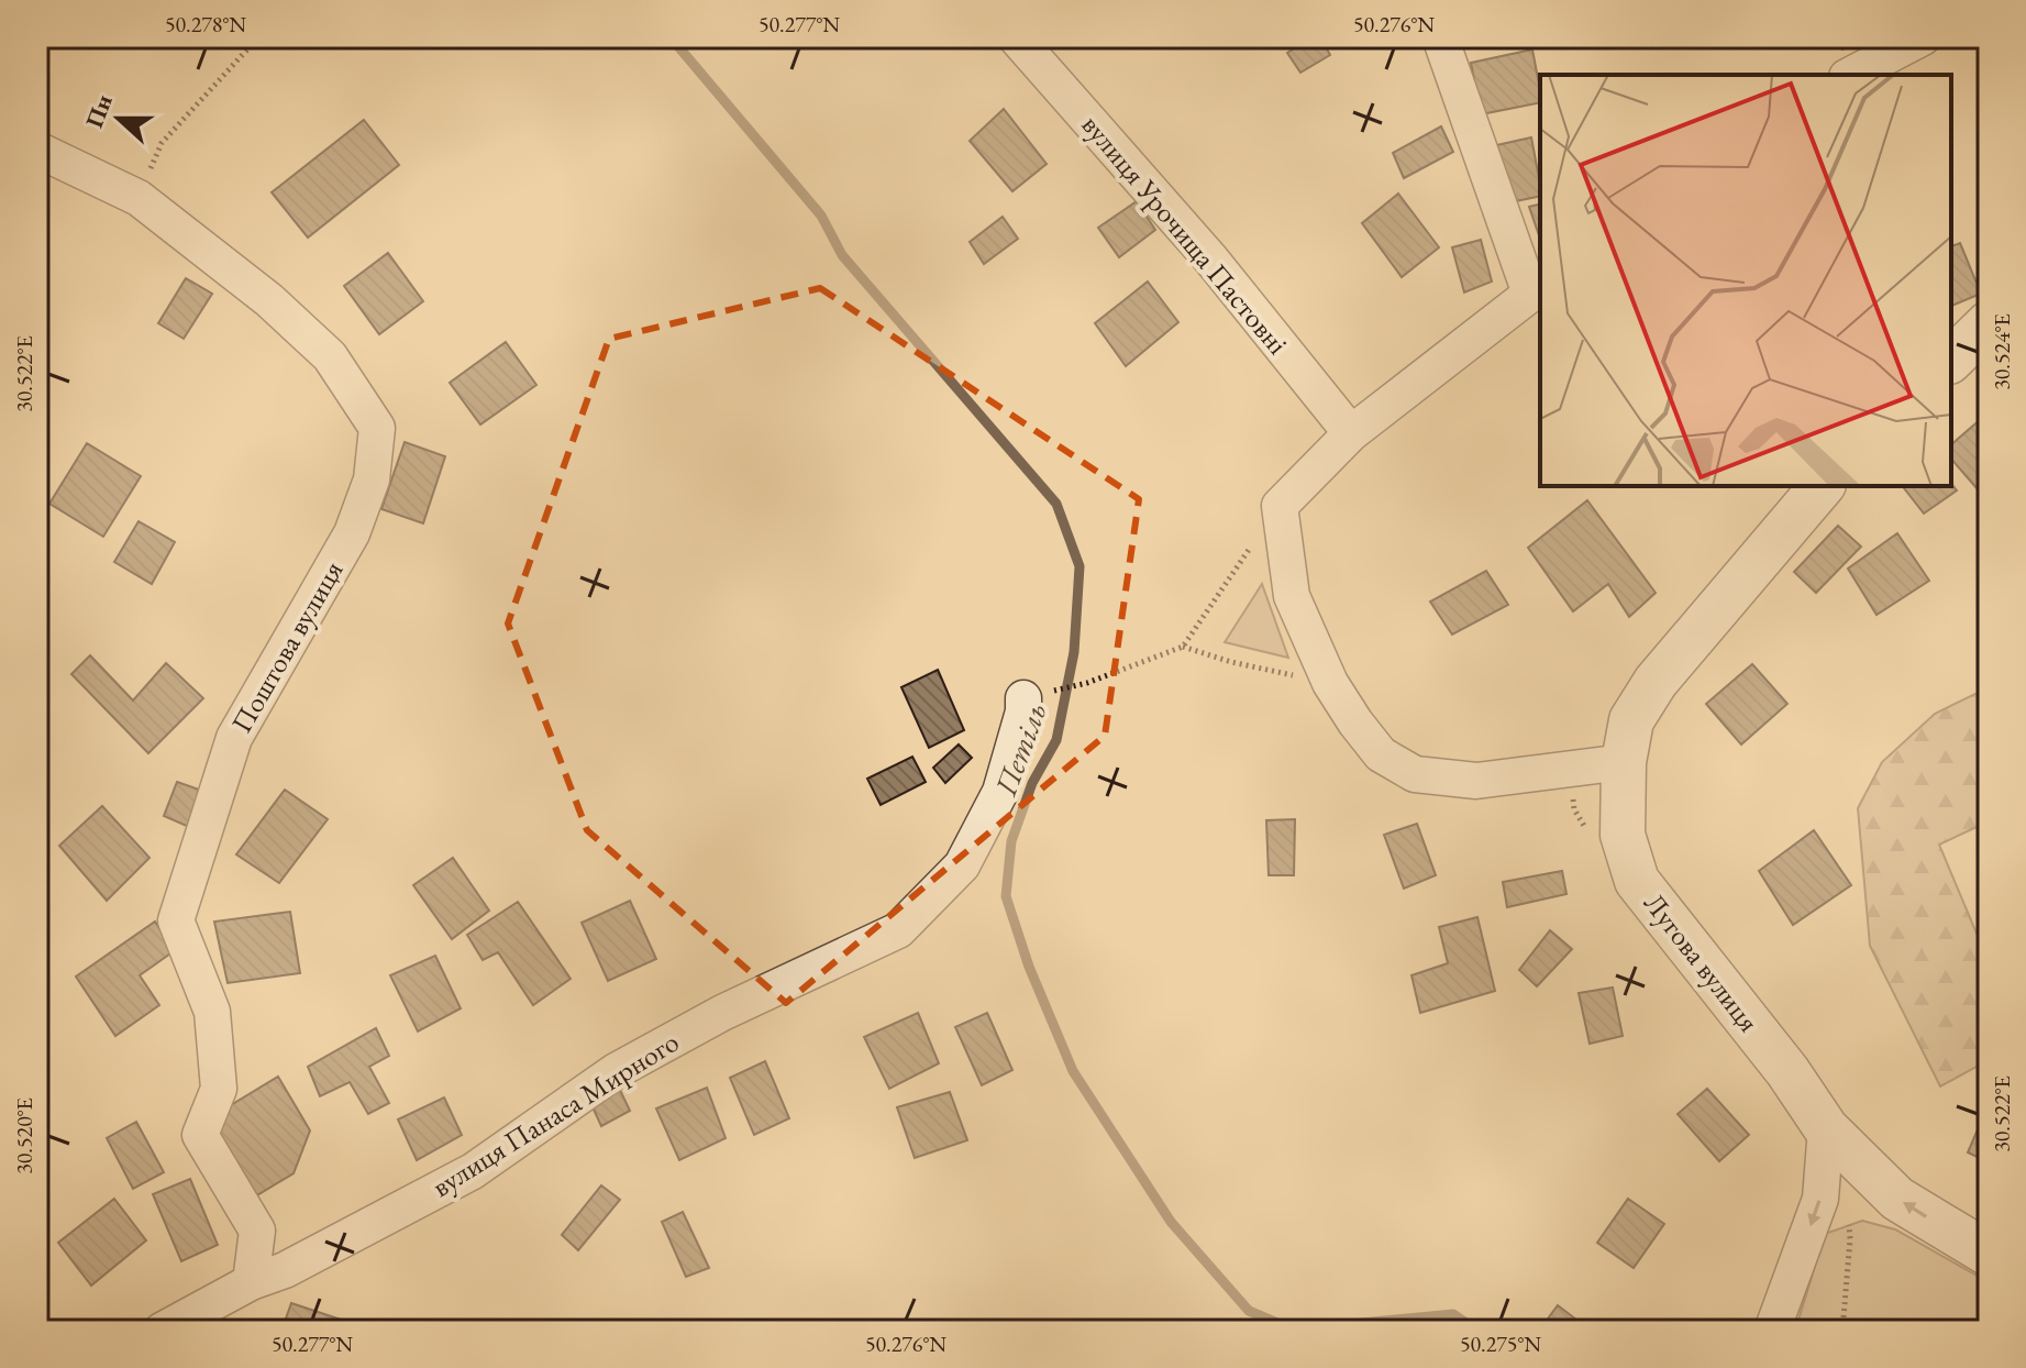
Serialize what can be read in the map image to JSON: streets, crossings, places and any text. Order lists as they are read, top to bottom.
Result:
{
  "streets": {
    "street": [
      "вулиця Урочища Пастовні",
      "Поштова вулиця",
      "Лугова вулиця",
      "вулиця Панаса Мирного"
    ]
  },
  "crossings": [
    ["Поштова вулиця", "вулиця Панаса Мирного"]
  ],
  "water": ["Петіль"],
  "north": "left",
  "coordinates": [
    "50.278°N",
    "50.277°N",
    "50.276°N",
    "30.524°E",
    "30.522°E",
    "30.520°E",
    "50.275°N"
  ]
}
